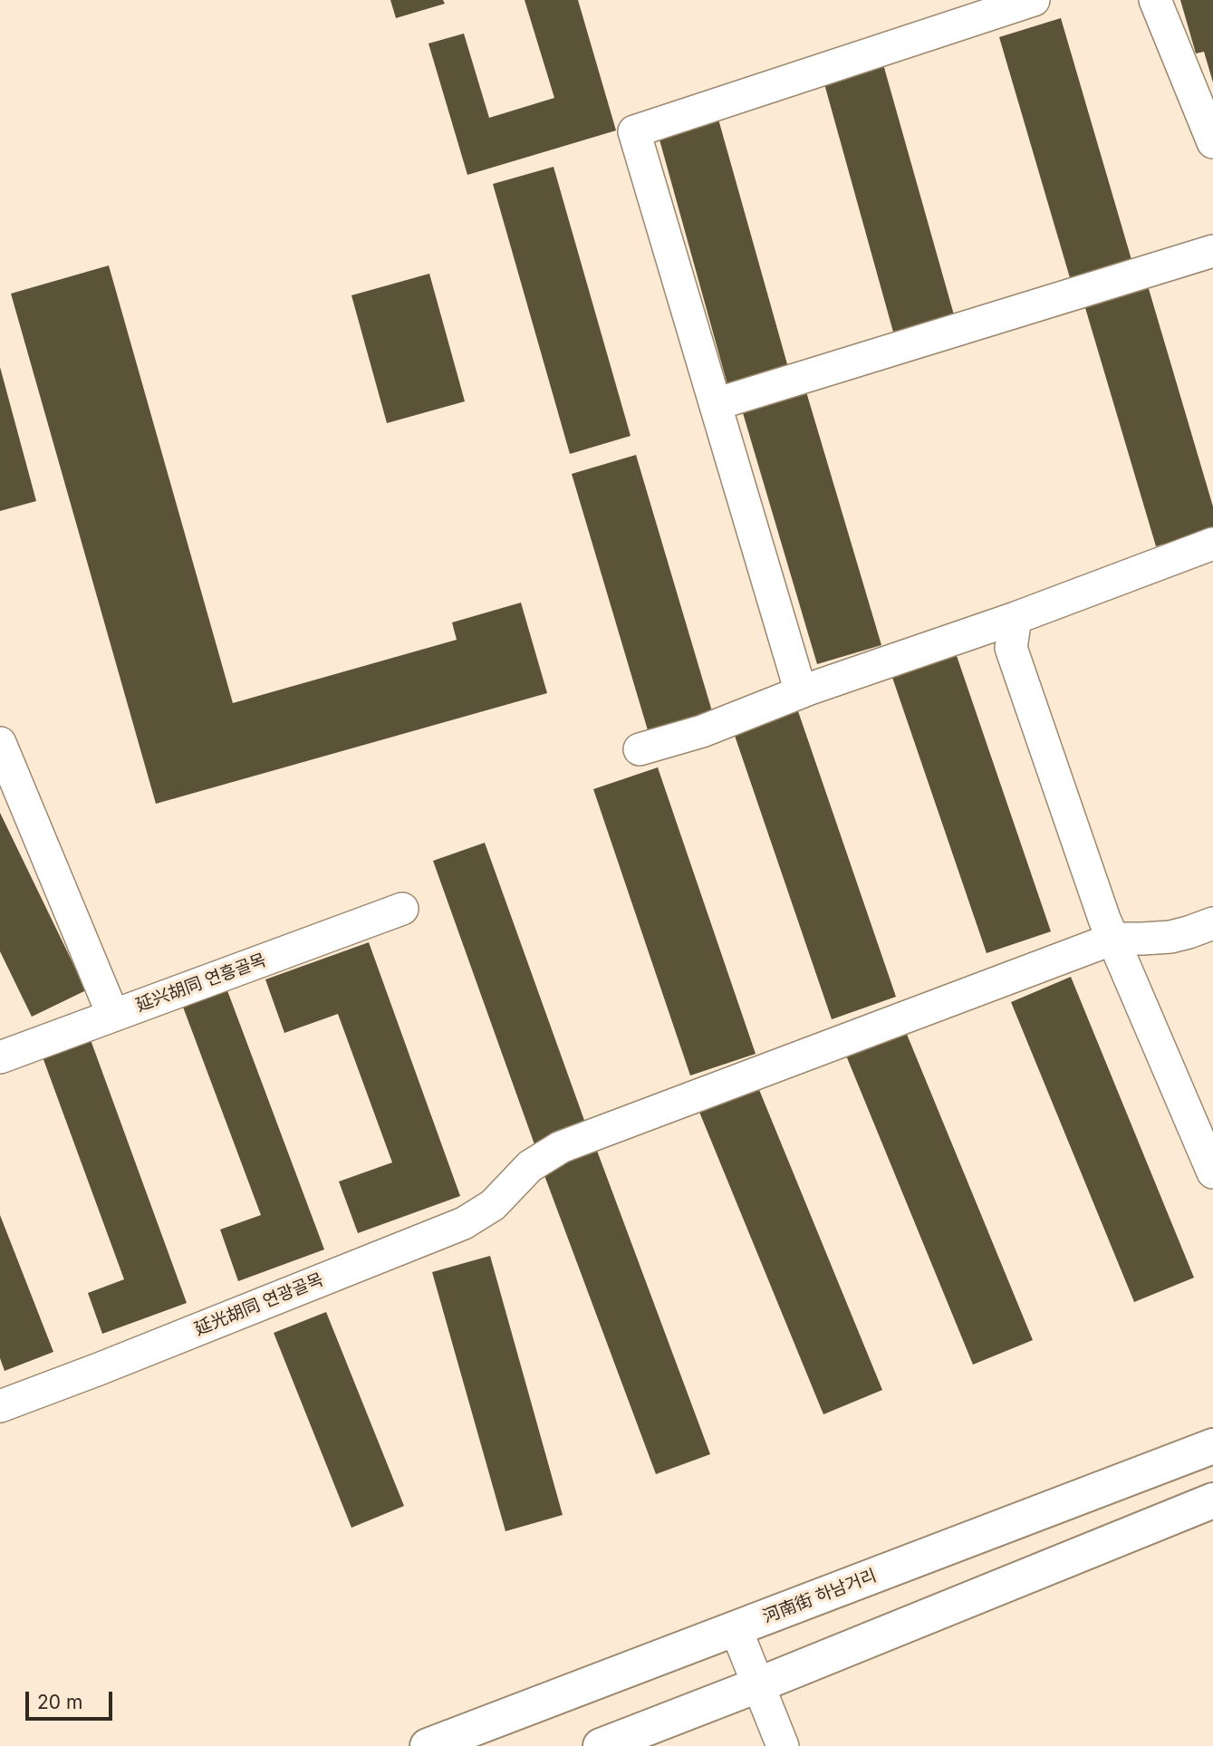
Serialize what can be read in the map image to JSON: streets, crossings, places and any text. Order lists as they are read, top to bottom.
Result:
{
  "streets": {
    "main road": ["河南街 하남거리"],
    "street": ["延兴胡同 연흥골목", "延光胡同 연광골목"]
  },
  "scale_bar": "20 m"
}
